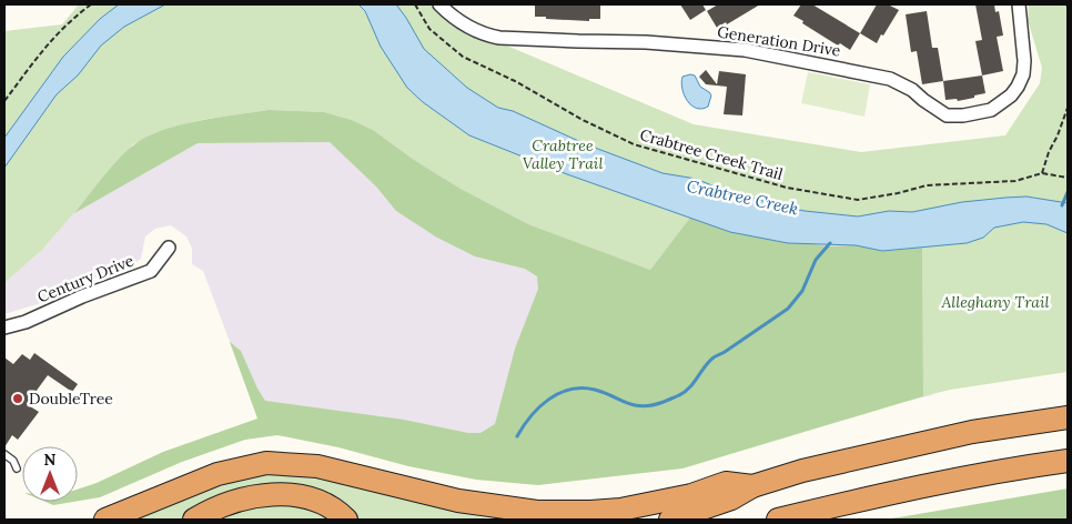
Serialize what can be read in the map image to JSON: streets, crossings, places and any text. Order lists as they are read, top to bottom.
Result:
{
  "streets": {
    "street": ["Generation Drive", "Century Drive"],
    "path": ["Crabtree Creek Trail"]
  },
  "water": ["Crabtree Creek"],
  "parks": ["Crabtree Valley Trail", "Alleghany Trail"],
  "places": ["DoubleTree"],
  "north": "top"
}
